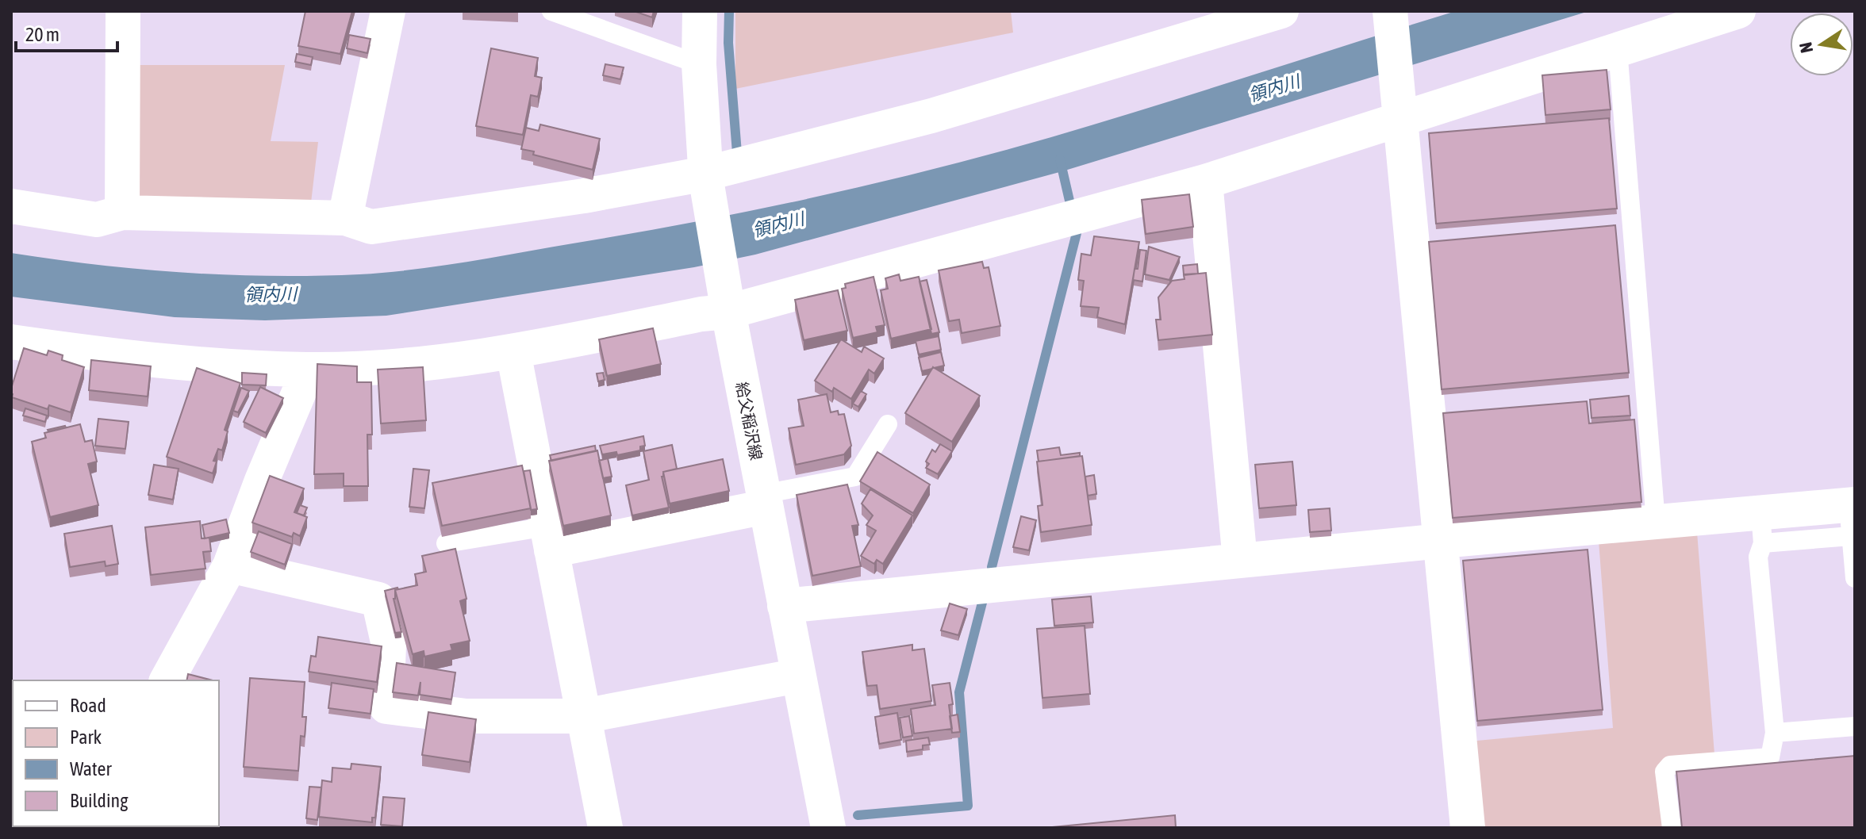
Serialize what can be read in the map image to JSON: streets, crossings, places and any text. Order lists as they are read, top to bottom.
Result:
{
  "streets": {
    "street": ["給父稲沢線"]
  },
  "water": ["領内川"],
  "legend": [
    "Road",
    "Park",
    "Water",
    "Building"
  ],
  "scale_bar": "20 m",
  "north": "left"
}
